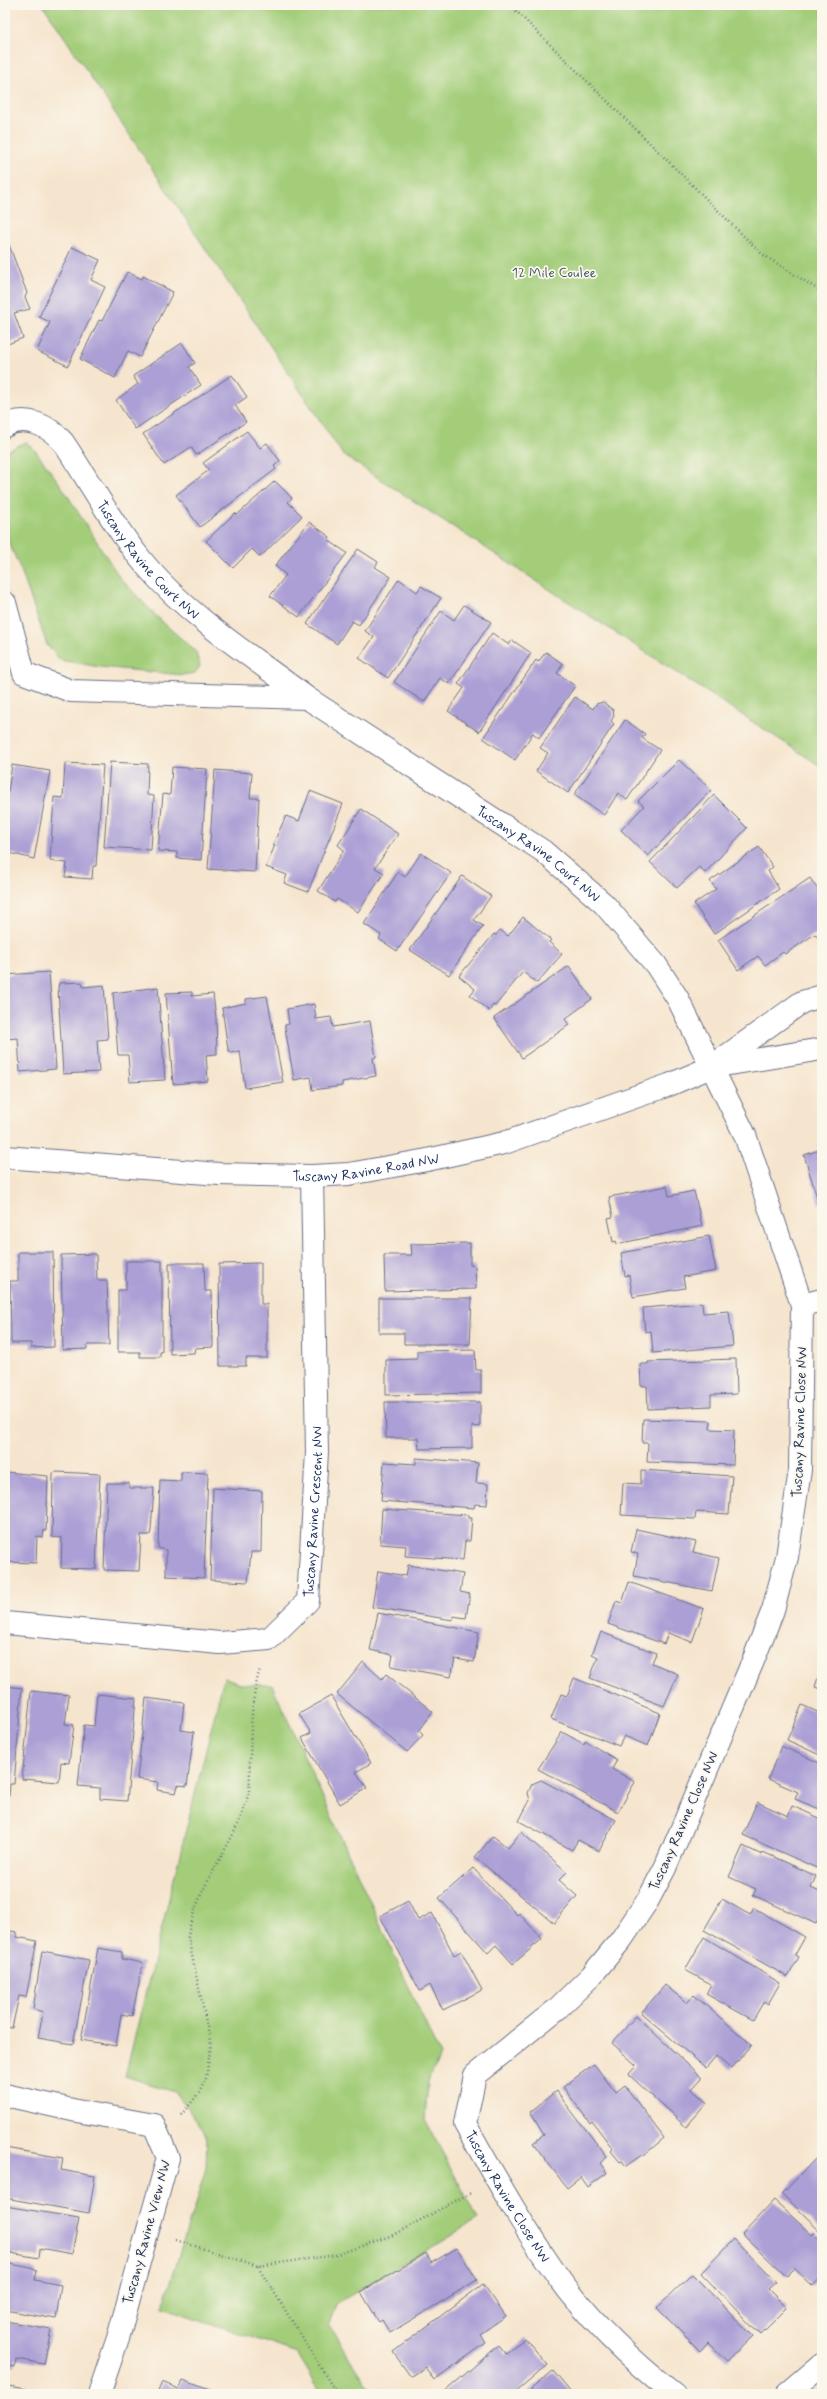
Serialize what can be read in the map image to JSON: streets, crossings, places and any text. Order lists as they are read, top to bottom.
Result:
{
  "streets": {
    "street": [
      "Tuscany Ravine Court NW",
      "Tuscany Ravine Road NW",
      "Tuscany Ravine Close NW",
      "Tuscany Ravine Crescent NW",
      "Tuscany Ravine View NW"
    ]
  },
  "crossings": [
    ["Tuscany Ravine Court NW", "Tuscany Ravine Road NW"],
    ["Tuscany Ravine Court NW", "Tuscany Ravine Close NW"],
    ["Tuscany Ravine Road NW", "Tuscany Ravine Close NW"],
    ["Tuscany Ravine Road NW", "Tuscany Ravine Crescent NW"]
  ],
  "parks": ["12 Mile Coulee"]
}
